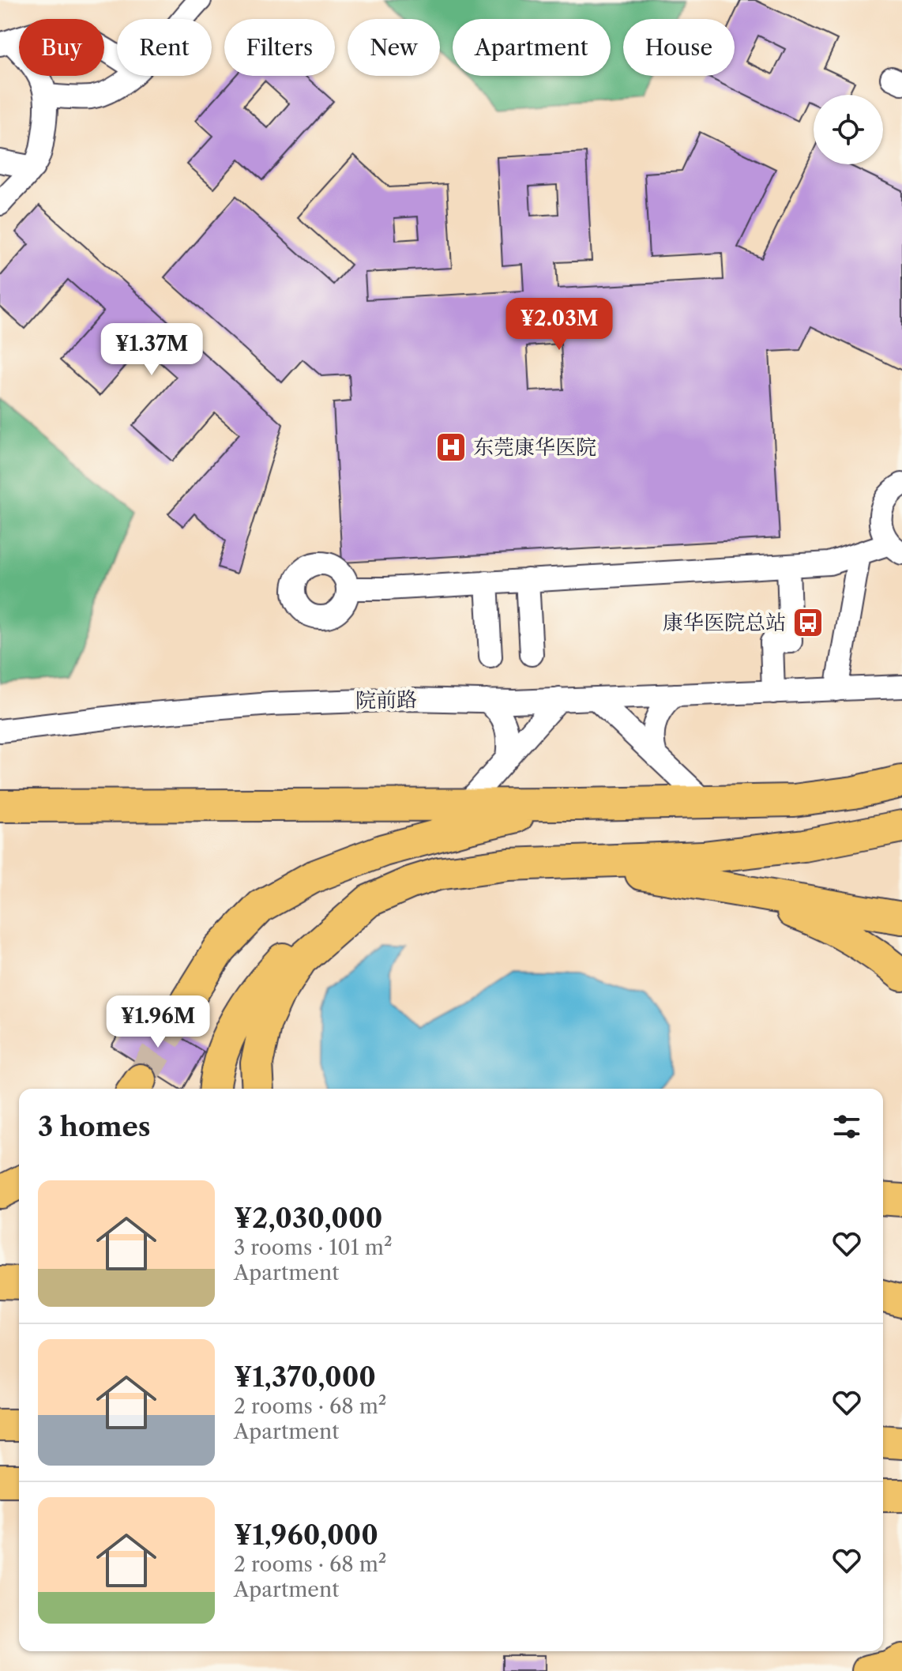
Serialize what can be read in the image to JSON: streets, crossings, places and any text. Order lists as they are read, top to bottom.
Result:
{
  "streets": {
    "lane": ["院前路"]
  },
  "places": {
    "hospital": ["东莞康华医院"],
    "bus stop": ["康华医院总站"]
  },
  "page": {
    "chip": [
      "Buy",
      "Rent",
      "Filters",
      "New",
      "Apartment",
      "House"
    ],
    "price": ["¥2.03M", "¥1.37M", "¥1.96M"],
    "heading": "3 homes",
    "list": [
      {
        "name": "¥2,030,000",
        "note": "3 rooms · 101 m² · Apartment"
      },
      {
        "name": "¥1,370,000",
        "note": "2 rooms · 68 m² · Apartment"
      },
      {
        "name": "¥1,960,000",
        "note": "2 rooms · 68 m² · Apartment"
      }
    ]
  }
}
